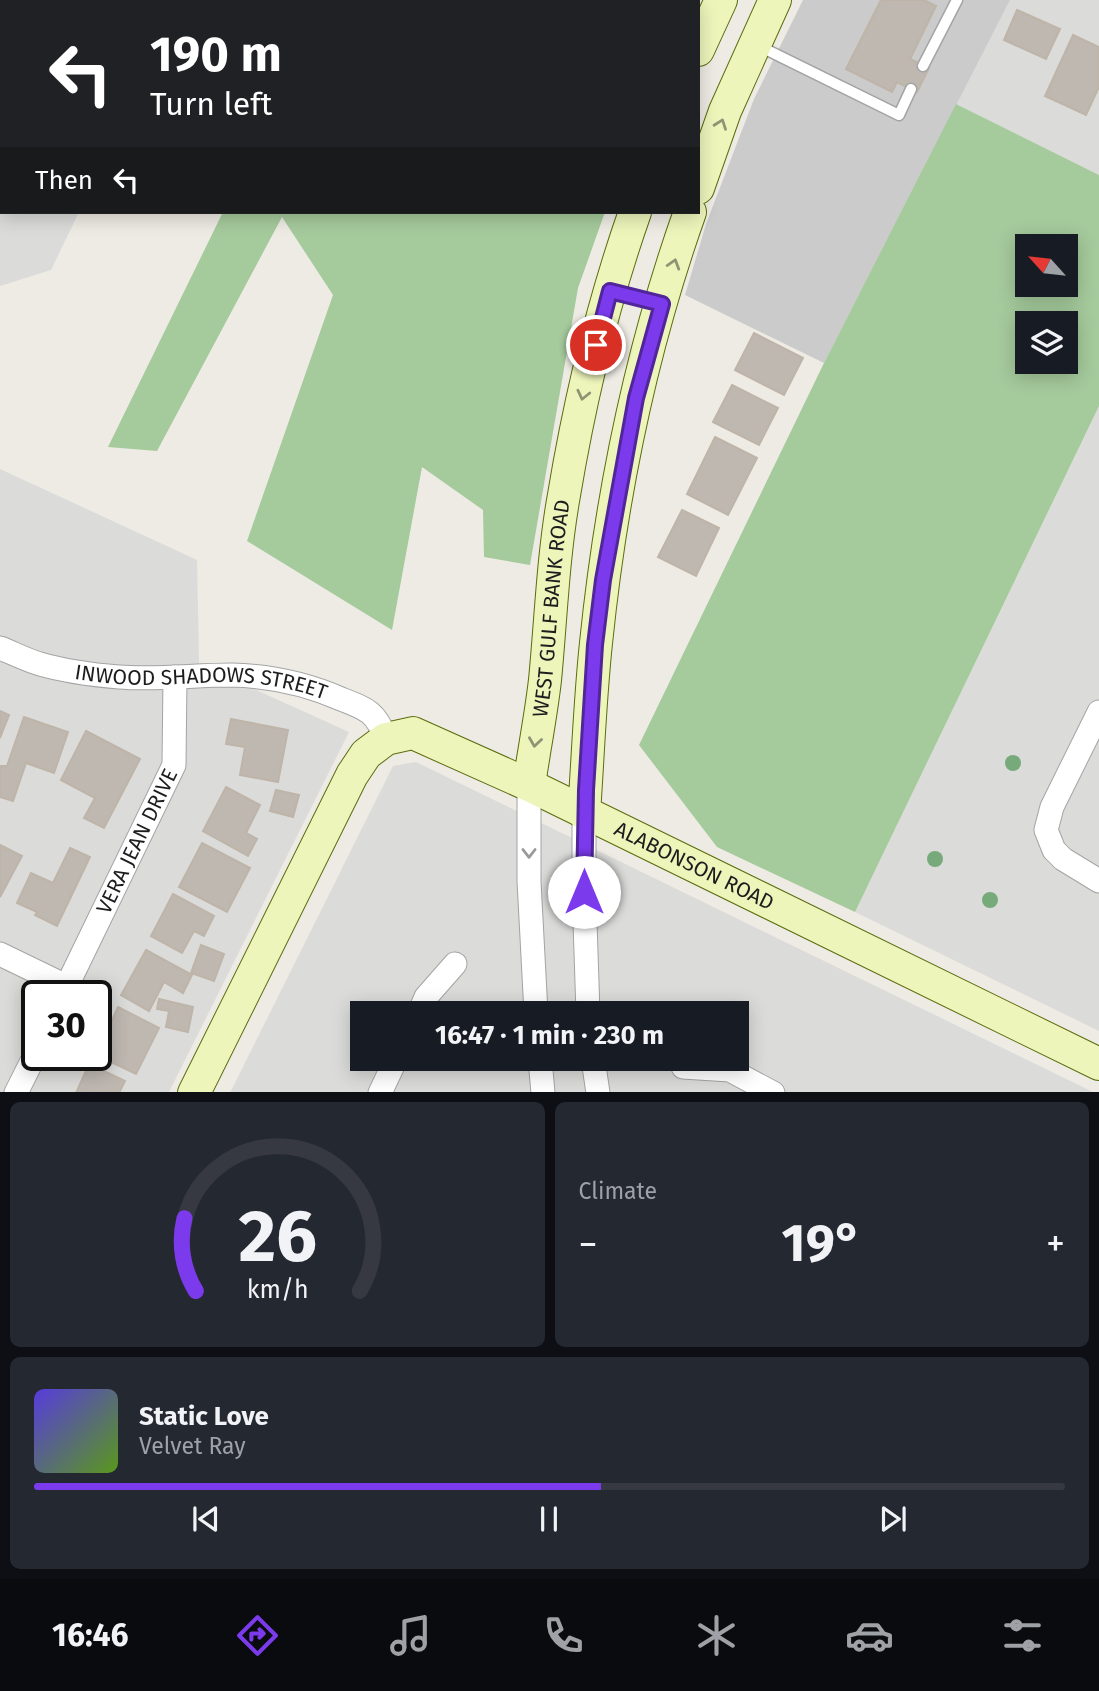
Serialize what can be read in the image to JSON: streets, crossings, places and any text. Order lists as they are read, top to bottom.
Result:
{
  "streets": {
    "street": [
      "WEST GULF BANK ROAD",
      "INWOOD SHADOWS STREET",
      "VERA JEAN DRIVE",
      "ALABONSON ROAD"
    ]
  },
  "crossings": [
    ["WEST GULF BANK ROAD", "ALABONSON ROAD"],
    ["INWOOD SHADOWS STREET", "VERA JEAN DRIVE"],
    ["INWOOD SHADOWS STREET", "ALABONSON ROAD"]
  ],
  "north": "top left",
  "page": {
    "turn": ["190 m", "Turn left"],
    "then": "Then",
    "limit": "30",
    "trip": "16:47 · 1 min · 230 m",
    "tile": "Climate",
    "heat": ["−", "19°", "+"],
    "song": ["Static Love", "Velvet Ray"],
    "tabs": "16:46",
    "gauge": ["26", "km/h"]
  }
}
